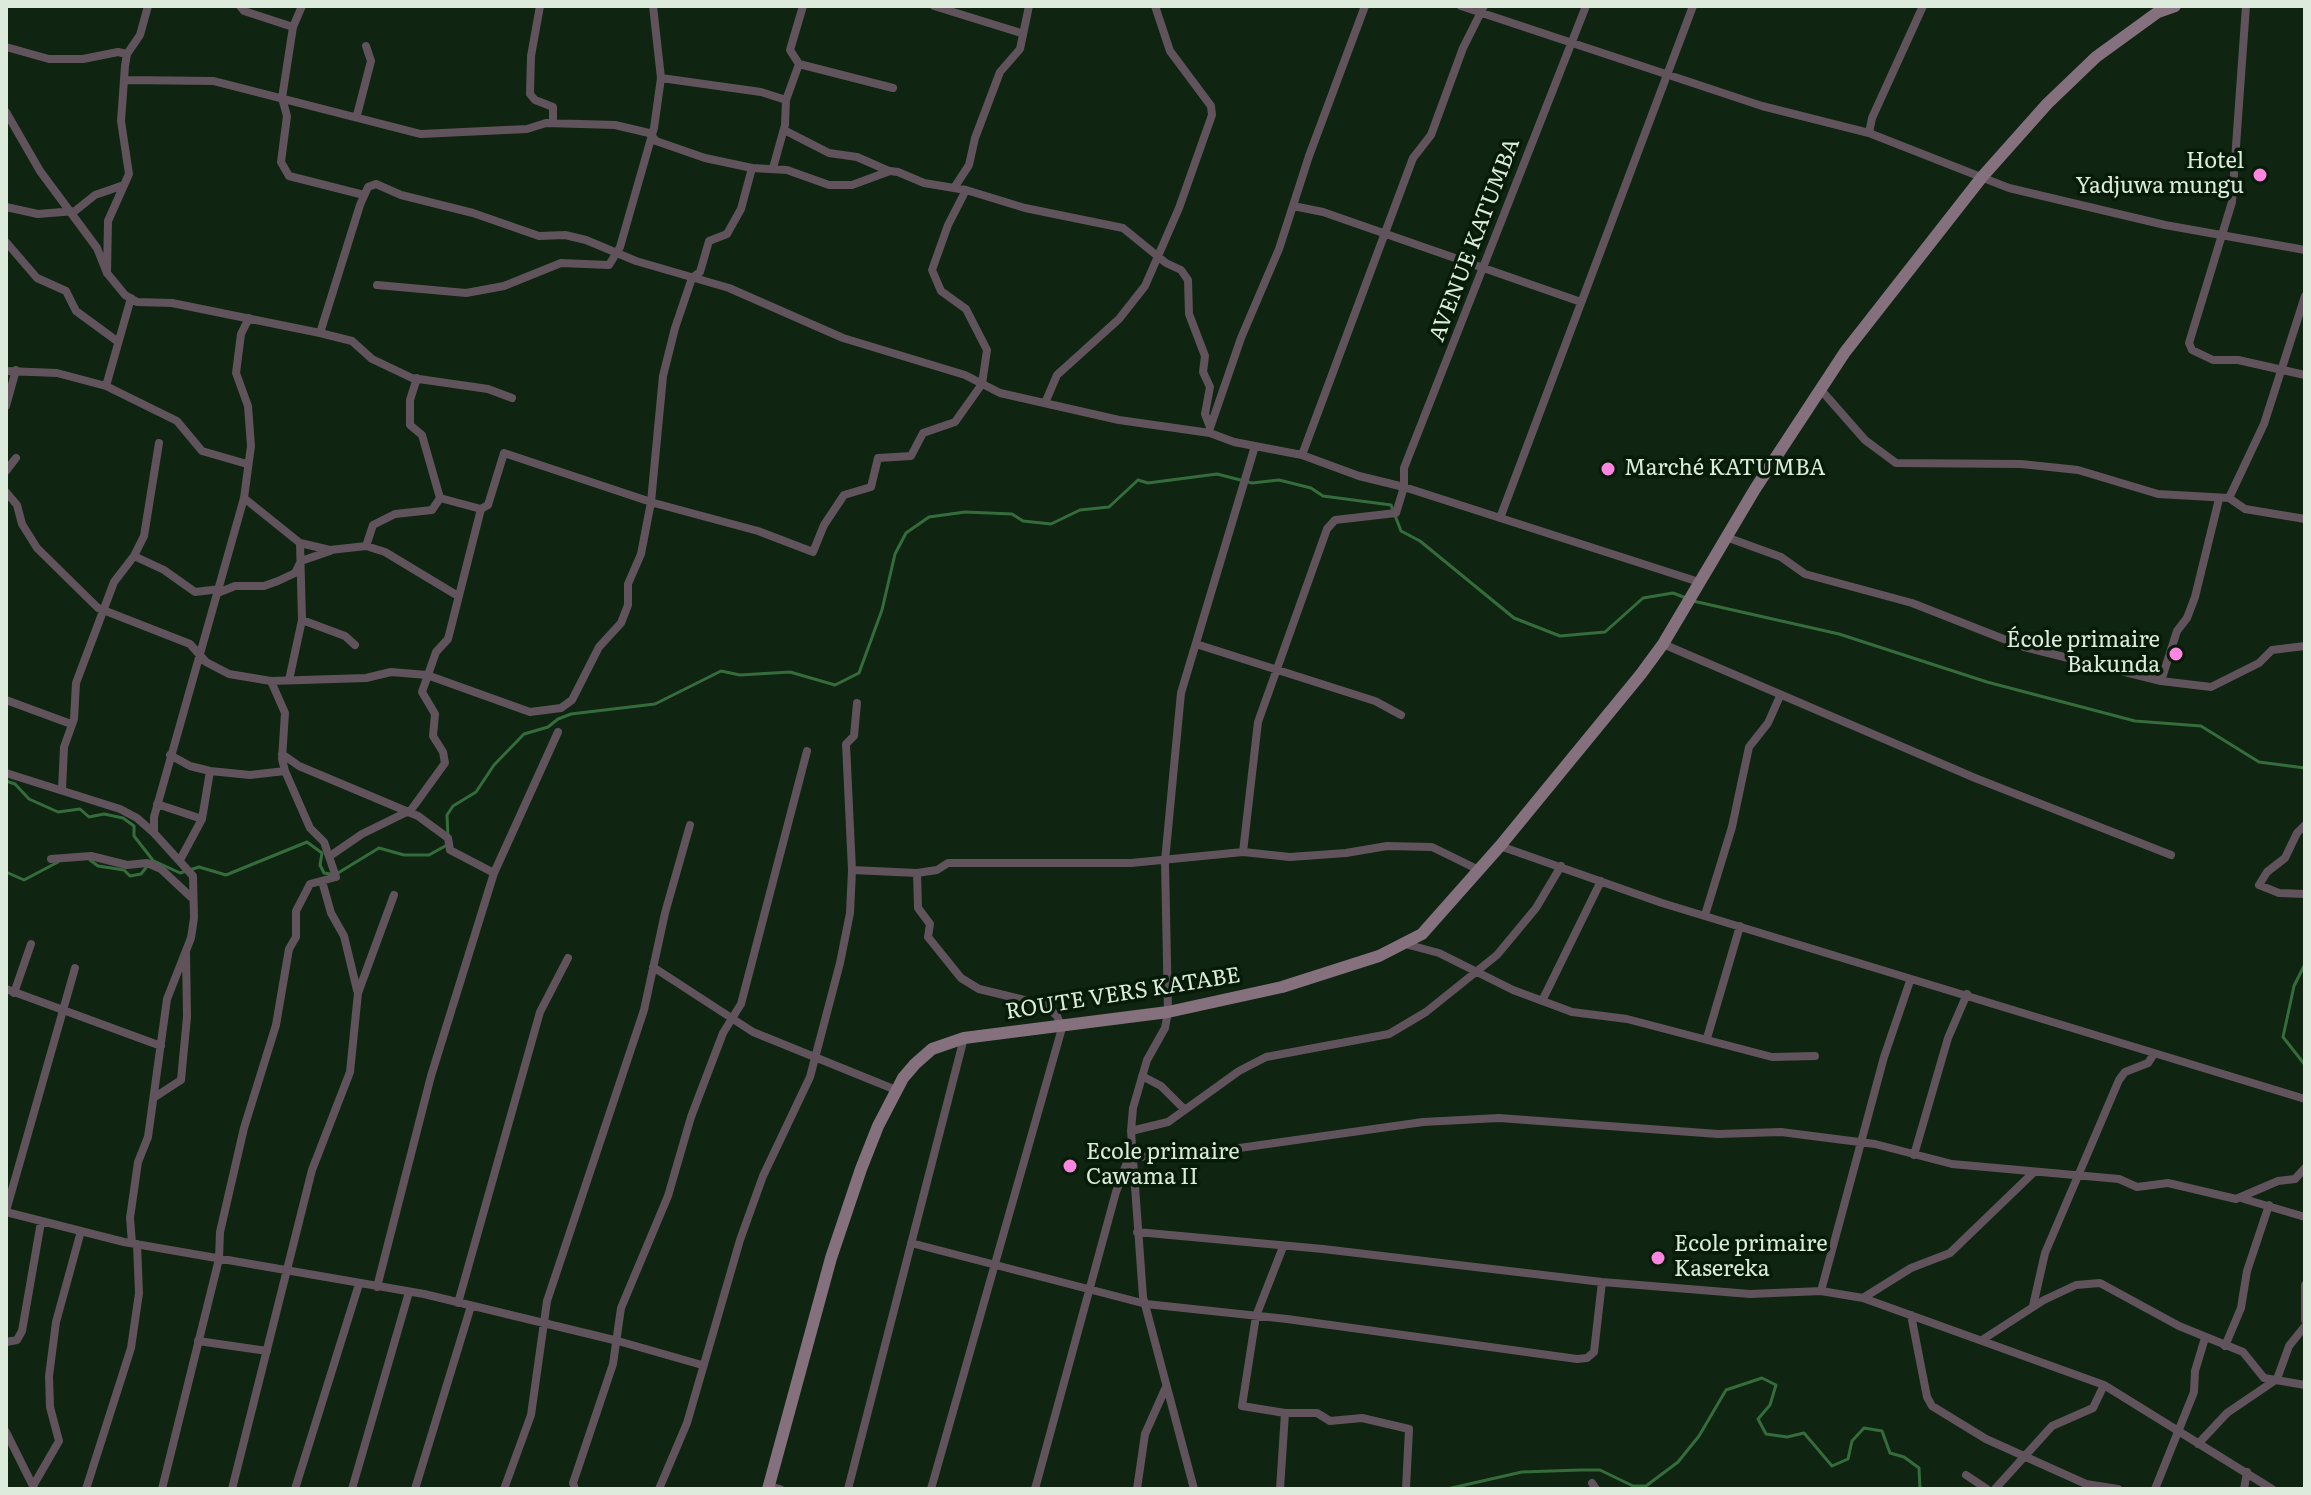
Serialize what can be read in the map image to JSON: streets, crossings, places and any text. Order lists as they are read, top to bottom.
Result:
{
  "streets": {
    "street": ["AVENUE KATUMBA", "ROUTE VERS KATABE"]
  },
  "places": [
    "Hotel Yadjuwa mungu",
    "Marché KATUMBA",
    "École primaire Bakunda",
    "Ecole primaire Cawama II",
    "Ecole primaire Kasereka"
  ]
}
